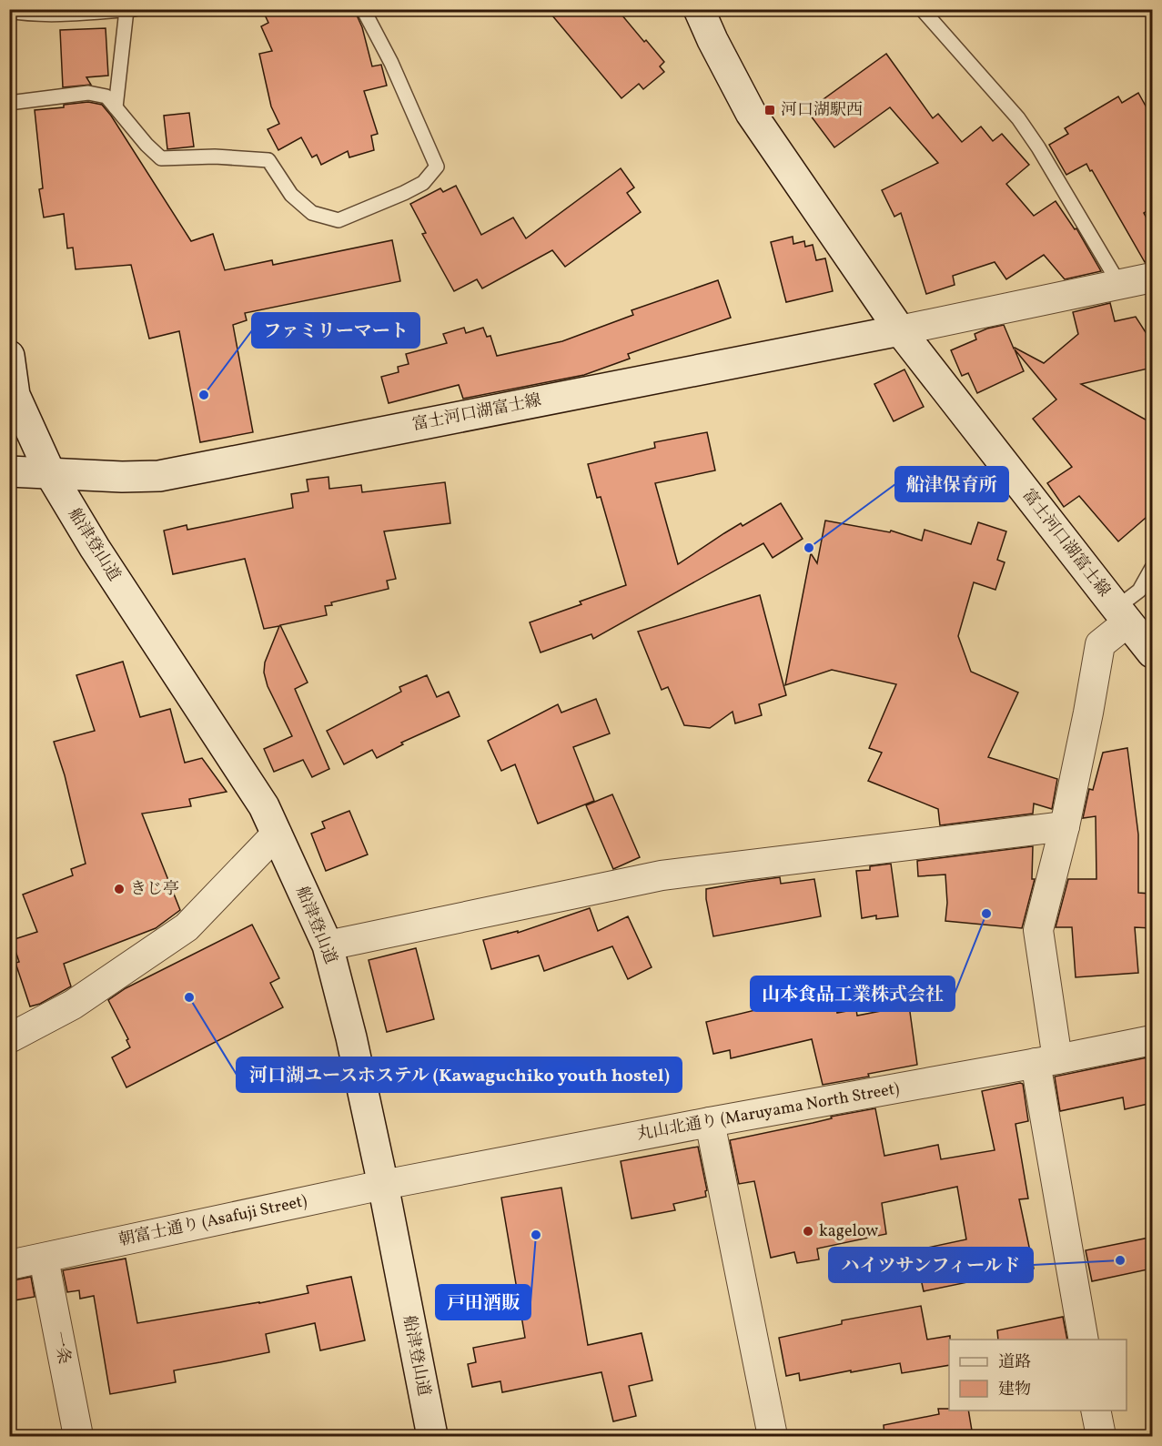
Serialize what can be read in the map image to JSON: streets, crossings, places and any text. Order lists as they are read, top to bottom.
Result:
{
  "streets": {
    "main road": ["富士河口湖富士線", "船津登山道"],
    "street": ["丸山北通り (Maruyama North Street)", "朝富士通り (Asafuji Street)", "一条"]
  },
  "crossings": [
    ["富士河口湖富士線", "船津登山道"],
    ["船津登山道", "丸山北通り (Maruyama North Street)"],
    ["船津登山道", "朝富士通り (Asafuji Street)"],
    ["丸山北通り (Maruyama North Street)", "朝富士通り (Asafuji Street)"],
    ["朝富士通り (Asafuji Street)", "一条"]
  ],
  "places": {
    "transit": ["河口湖駅西"],
    "other": [
      "ファミリーマート",
      "船津保育所",
      "きじ亭",
      "山本食品工業株式会社",
      "河口湖ユースホステル (Kawaguchiko youth hostel)",
      "kagelow",
      "戸田酒販",
      "ハイツサンフィールド"
    ]
  },
  "legend": ["道路", "建物"]
}
